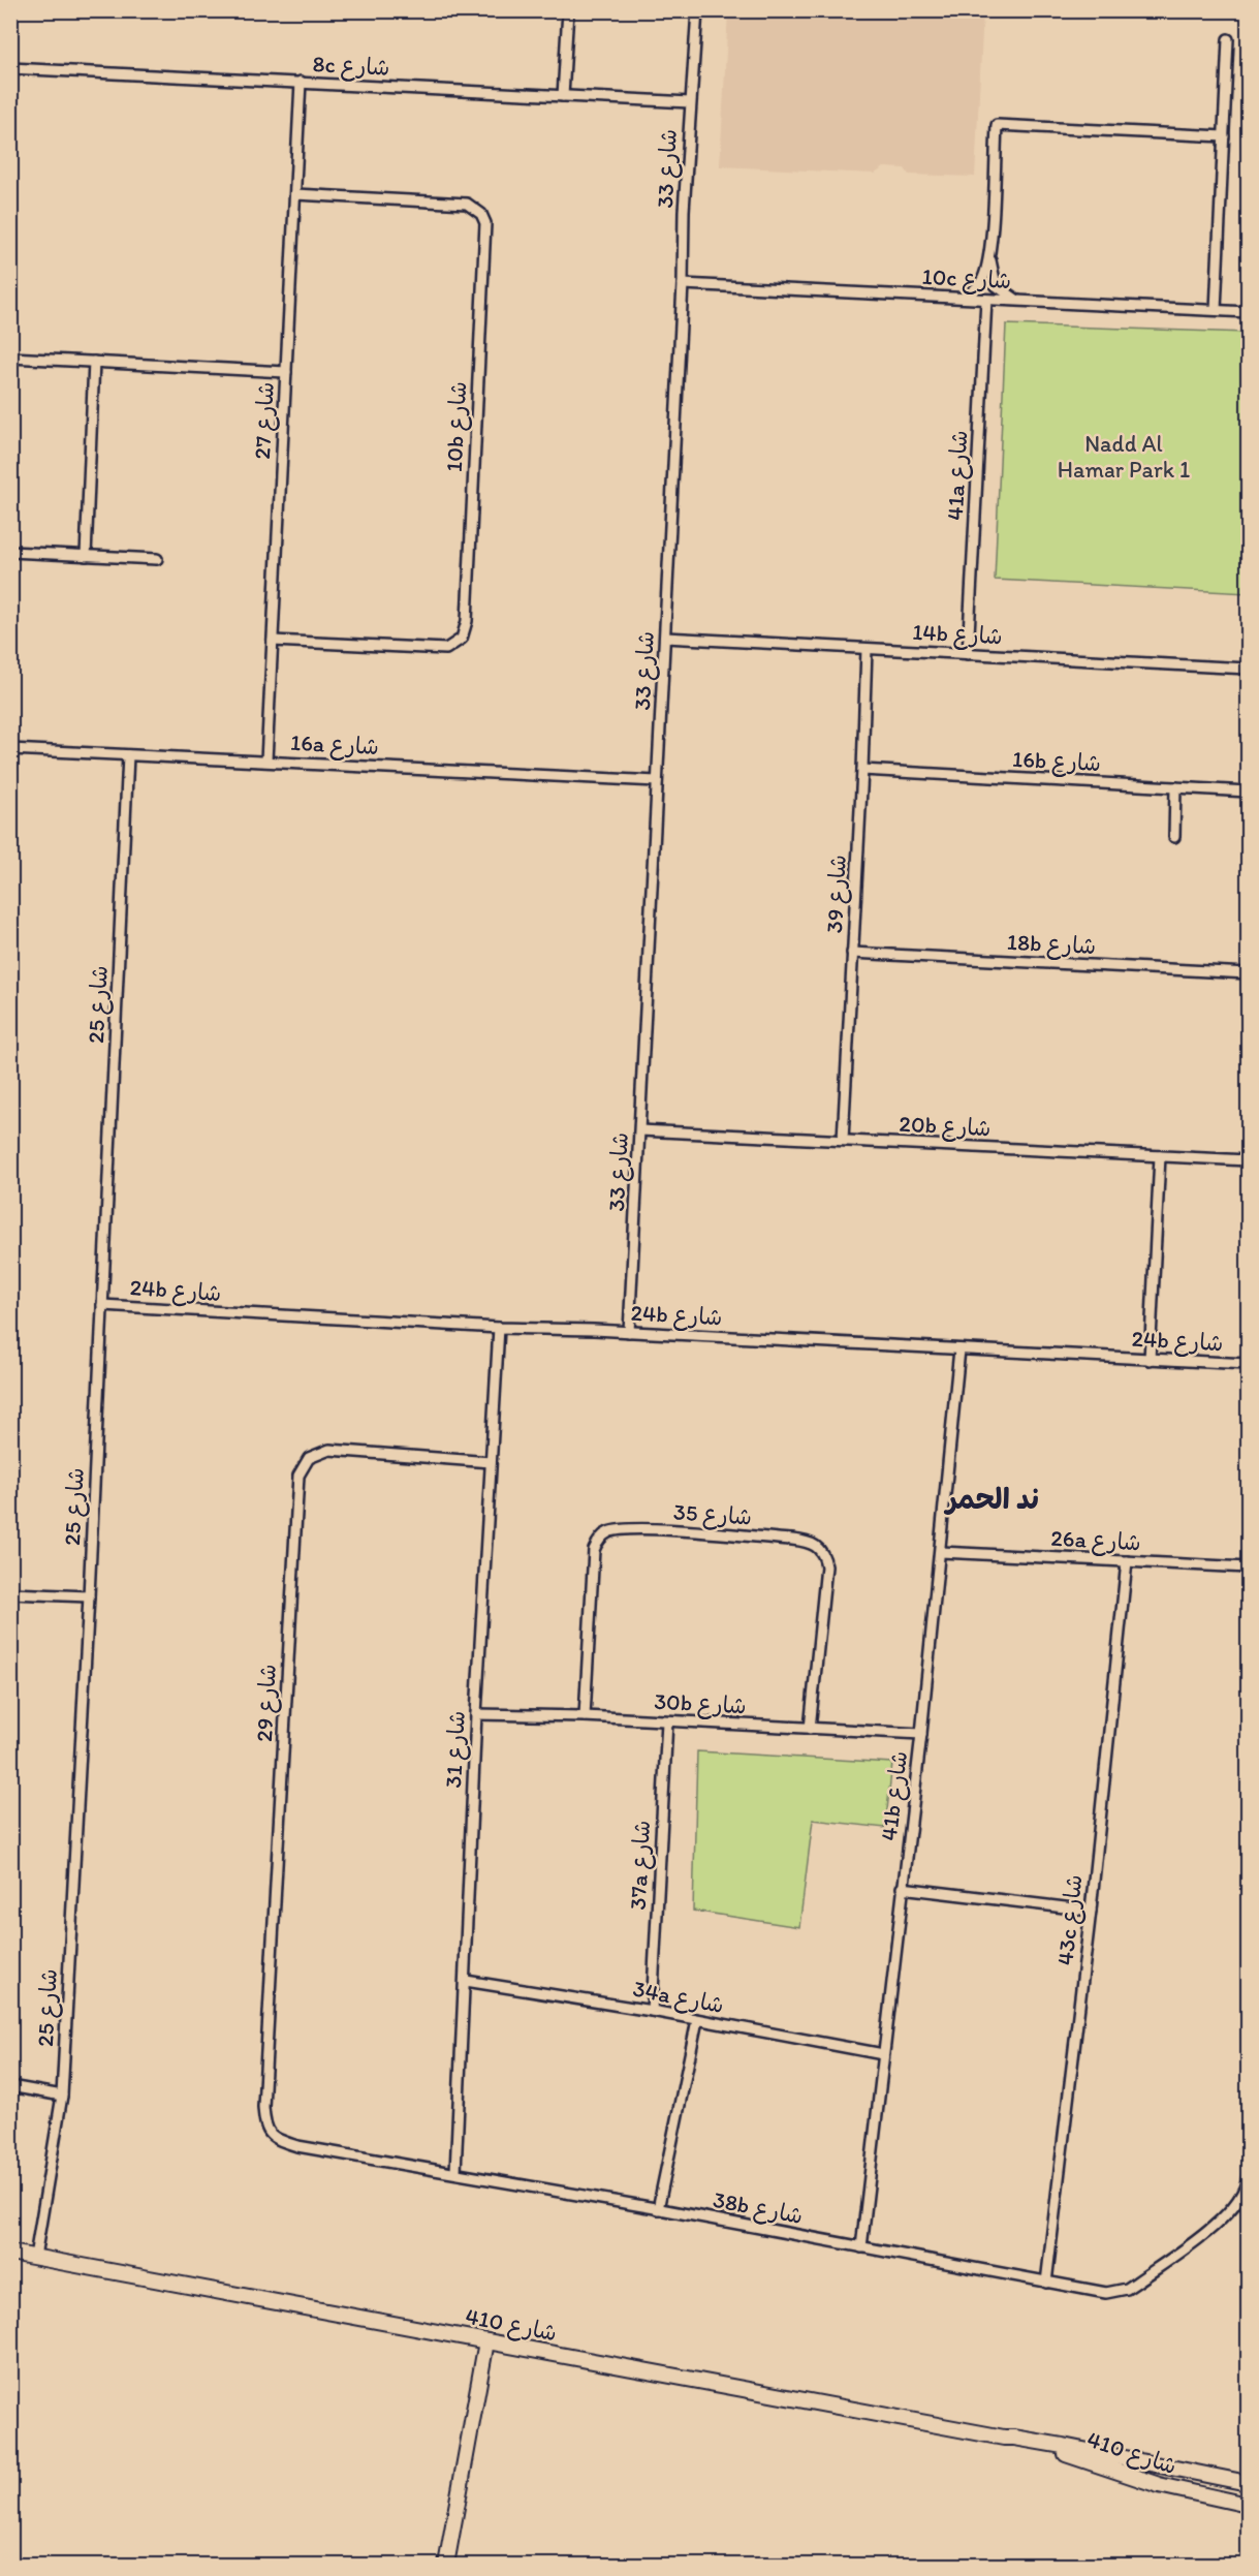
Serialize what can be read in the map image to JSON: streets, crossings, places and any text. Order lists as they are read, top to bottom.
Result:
{
  "streets": {
    "street": [
      "8c شارع",
      "شارع 33",
      "10c شارع",
      "شارع 27",
      "10b شارع",
      "41a شارع",
      "14b شارع",
      "16a شارع",
      "16b شارع",
      "شارع 39",
      "18b شارع",
      "شارع 25",
      "20b شارع",
      "24b شارع",
      "شارع 35",
      "26a شارع",
      "شارع 29",
      "30b شارع",
      "شارع 31",
      "41b شارع",
      "37a شارع",
      "43c شارع",
      "34a شارع",
      "38b شارع",
      "شارع 410"
    ]
  },
  "crossings": [
    ["8c شارع", "شارع 33"],
    ["8c شارع", "شارع 27"],
    ["شارع 33", "10c شارع"],
    ["شارع 33", "14b شارع"],
    ["شارع 33", "16a شارع"],
    ["شارع 33", "20b شارع"],
    ["شارع 33", "24b شارع"],
    ["10c شارع", "41a شارع"],
    ["شارع 27", "10b شارع"],
    ["شارع 27", "16a شارع"],
    ["41a شارع", "14b شارع"],
    ["14b شارع", "شارع 39"],
    ["16a شارع", "شارع 25"],
    ["16b شارع", "شارع 39"],
    ["شارع 39", "18b شارع"],
    ["شارع 39", "20b شارع"],
    ["شارع 25", "24b شارع"],
    ["شارع 25", "شارع 410"],
    ["24b شارع", "شارع 31"],
    ["24b شارع", "41b شارع"],
    ["شارع 35", "30b شارع"],
    ["26a شارع", "41b شارع"],
    ["26a شارع", "43c شارع"],
    ["شارع 29", "شارع 31"],
    ["شارع 29", "38b شارع"],
    ["30b شارع", "شارع 31"],
    ["30b شارع", "41b شارع"],
    ["30b شارع", "37a شارع"],
    ["شارع 31", "34a شارع"],
    ["شارع 31", "38b شارع"],
    ["41b شارع", "34a شارع"],
    ["41b شارع", "38b شارع"],
    ["37a شارع", "34a شارع"],
    ["43c شارع", "38b شارع"]
  ],
  "districts": ["ند الحمر"],
  "parks": ["Nadd Al Hamar Park 1"]
}
